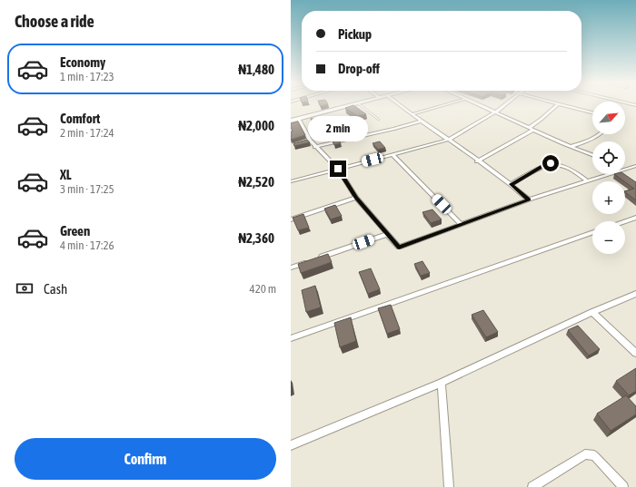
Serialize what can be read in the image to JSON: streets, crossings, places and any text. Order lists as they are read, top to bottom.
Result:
{
  "north": "top right",
  "page": {
    "heading": "Choose a ride",
    "banner": ["Pickup", "Drop-off"],
    "list": [
      {
        "name": "Economy",
        "note": "1 min · 17:23",
        "value": "₦1,480"
      },
      {
        "name": "Comfort",
        "note": "2 min · 17:24",
        "value": "₦2,000"
      },
      {
        "name": "XL",
        "note": "3 min · 17:25",
        "value": "₦2,520"
      },
      {
        "name": "Green",
        "note": "4 min · 17:26",
        "value": "₦2,360"
      }
    ],
    "map_buttons": ["+", "−"],
    "bubble": "2 min",
    "pay": ["Cash", "420 m"],
    "buttons": "Confirm"
  }
}
